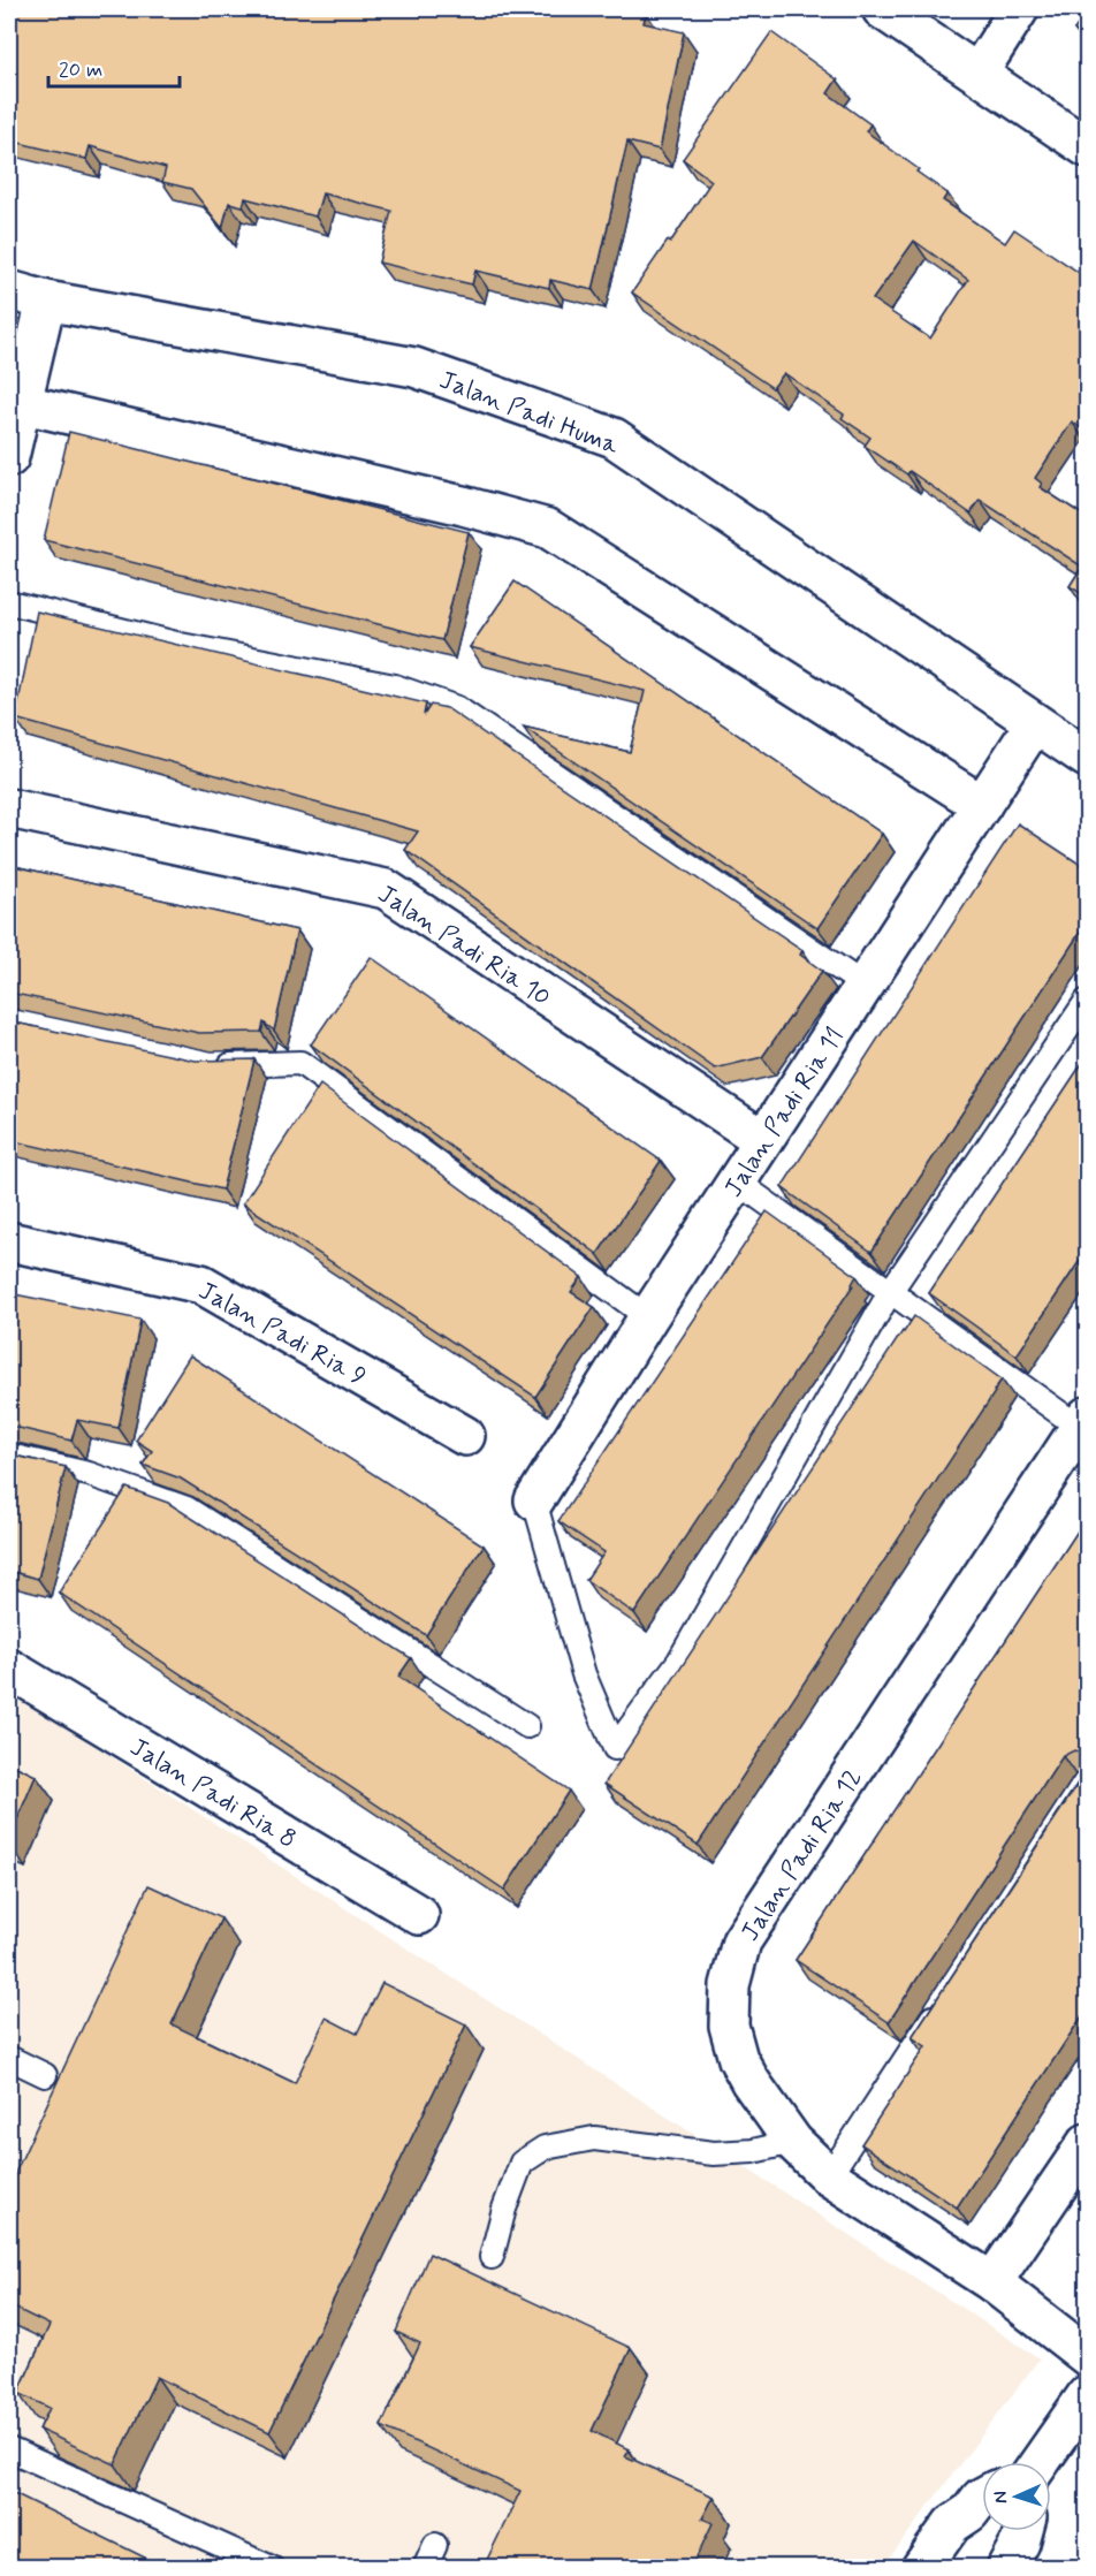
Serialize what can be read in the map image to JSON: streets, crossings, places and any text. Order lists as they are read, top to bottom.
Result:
{
  "streets": {
    "street": [
      "Jalan Padi Huma",
      "Jalan Padi Ria 10",
      "Jalan Padi Ria 11",
      "Jalan Padi Ria 9",
      "Jalan Padi Ria 8",
      "Jalan Padi Ria 12"
    ]
  },
  "crossings": [
    ["Jalan Padi Huma", "Jalan Padi Ria 11"],
    ["Jalan Padi Ria 10", "Jalan Padi Ria 11"]
  ],
  "scale_bar": "20 m",
  "north": "left"
}
